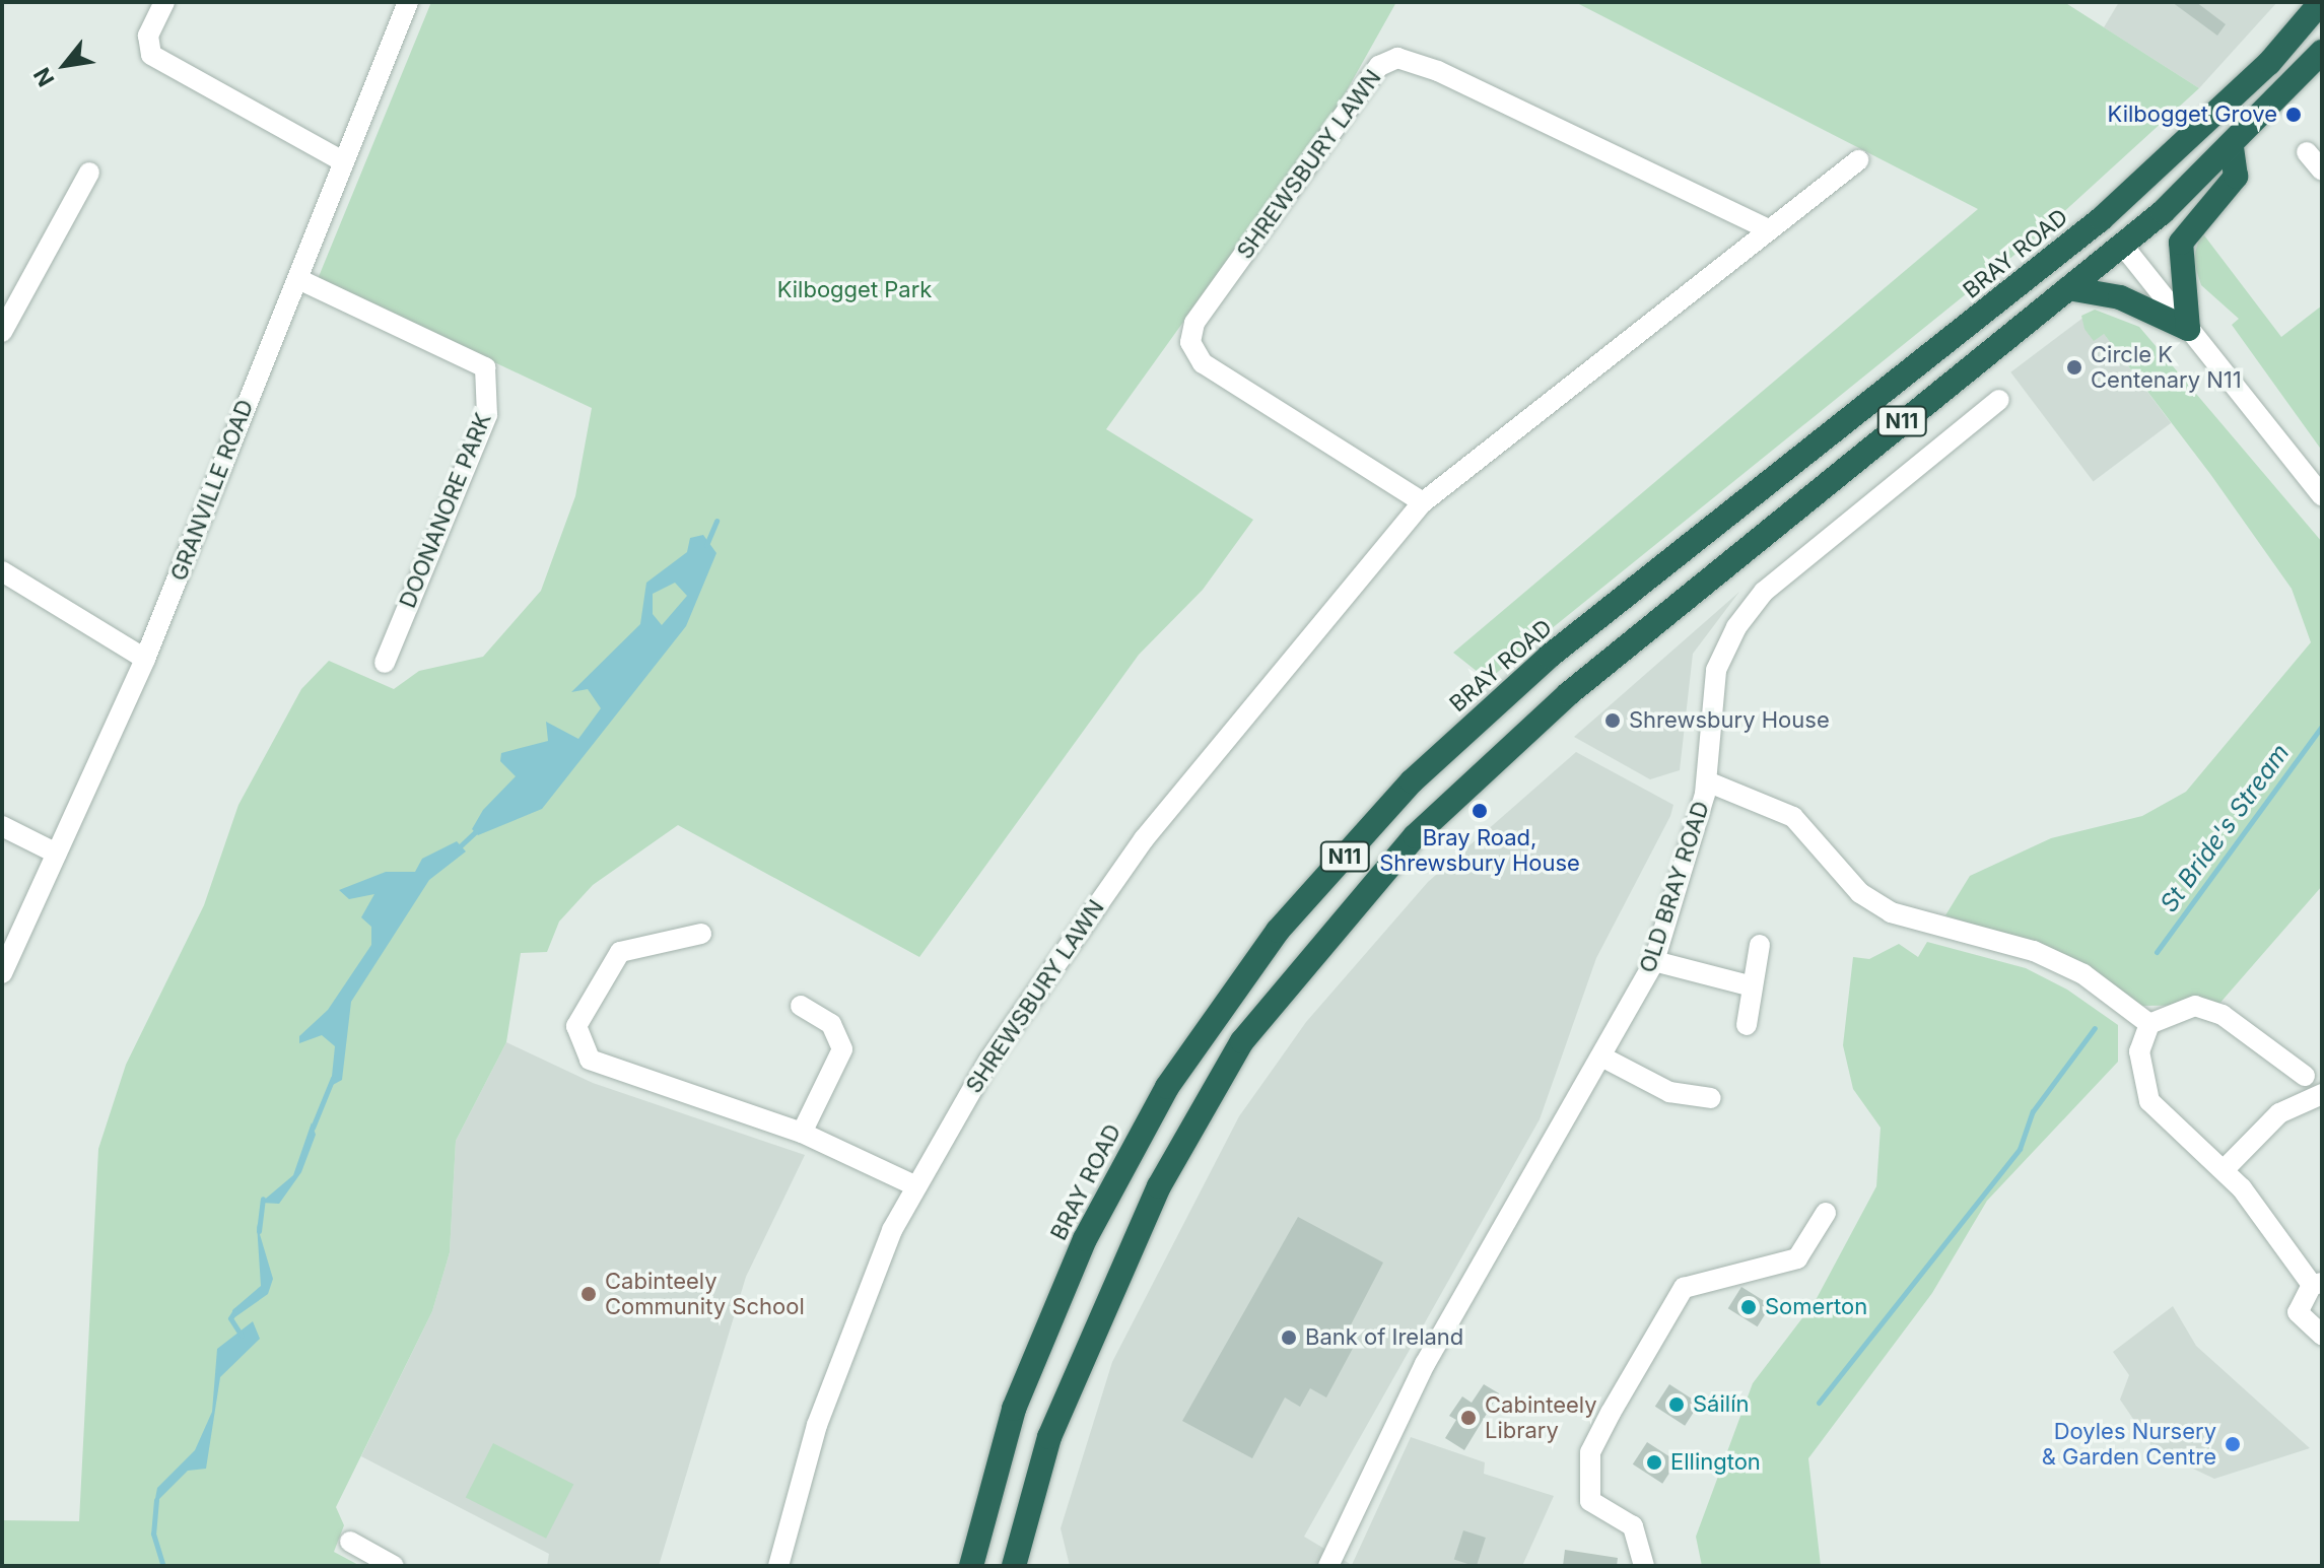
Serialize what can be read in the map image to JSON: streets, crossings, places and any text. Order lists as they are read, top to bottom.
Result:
{
  "streets": {
    "highway": ["BRAY ROAD", "N11"],
    "street": [
      "SHREWSBURY LAWN",
      "GRANVILLE ROAD",
      "DOONANORE PARK",
      "OLD BRAY ROAD"
    ]
  },
  "crossings": [
    ["GRANVILLE ROAD", "DOONANORE PARK"]
  ],
  "water": ["St Bride's Stream"],
  "parks": ["Kilbogget Park"],
  "places": [
    "Kilbogget Grove",
    "Circle K Centenary N11",
    "Shrewsbury House",
    "Bray Road, Shrewsbury House",
    "Cabinteely Community School",
    "Somerton",
    "Bank of Ireland",
    "Sáilín",
    "Cabinteely Library",
    "Doyles Nursery & Garden Centre",
    "Ellington"
  ],
  "north": "bottom left"
}
